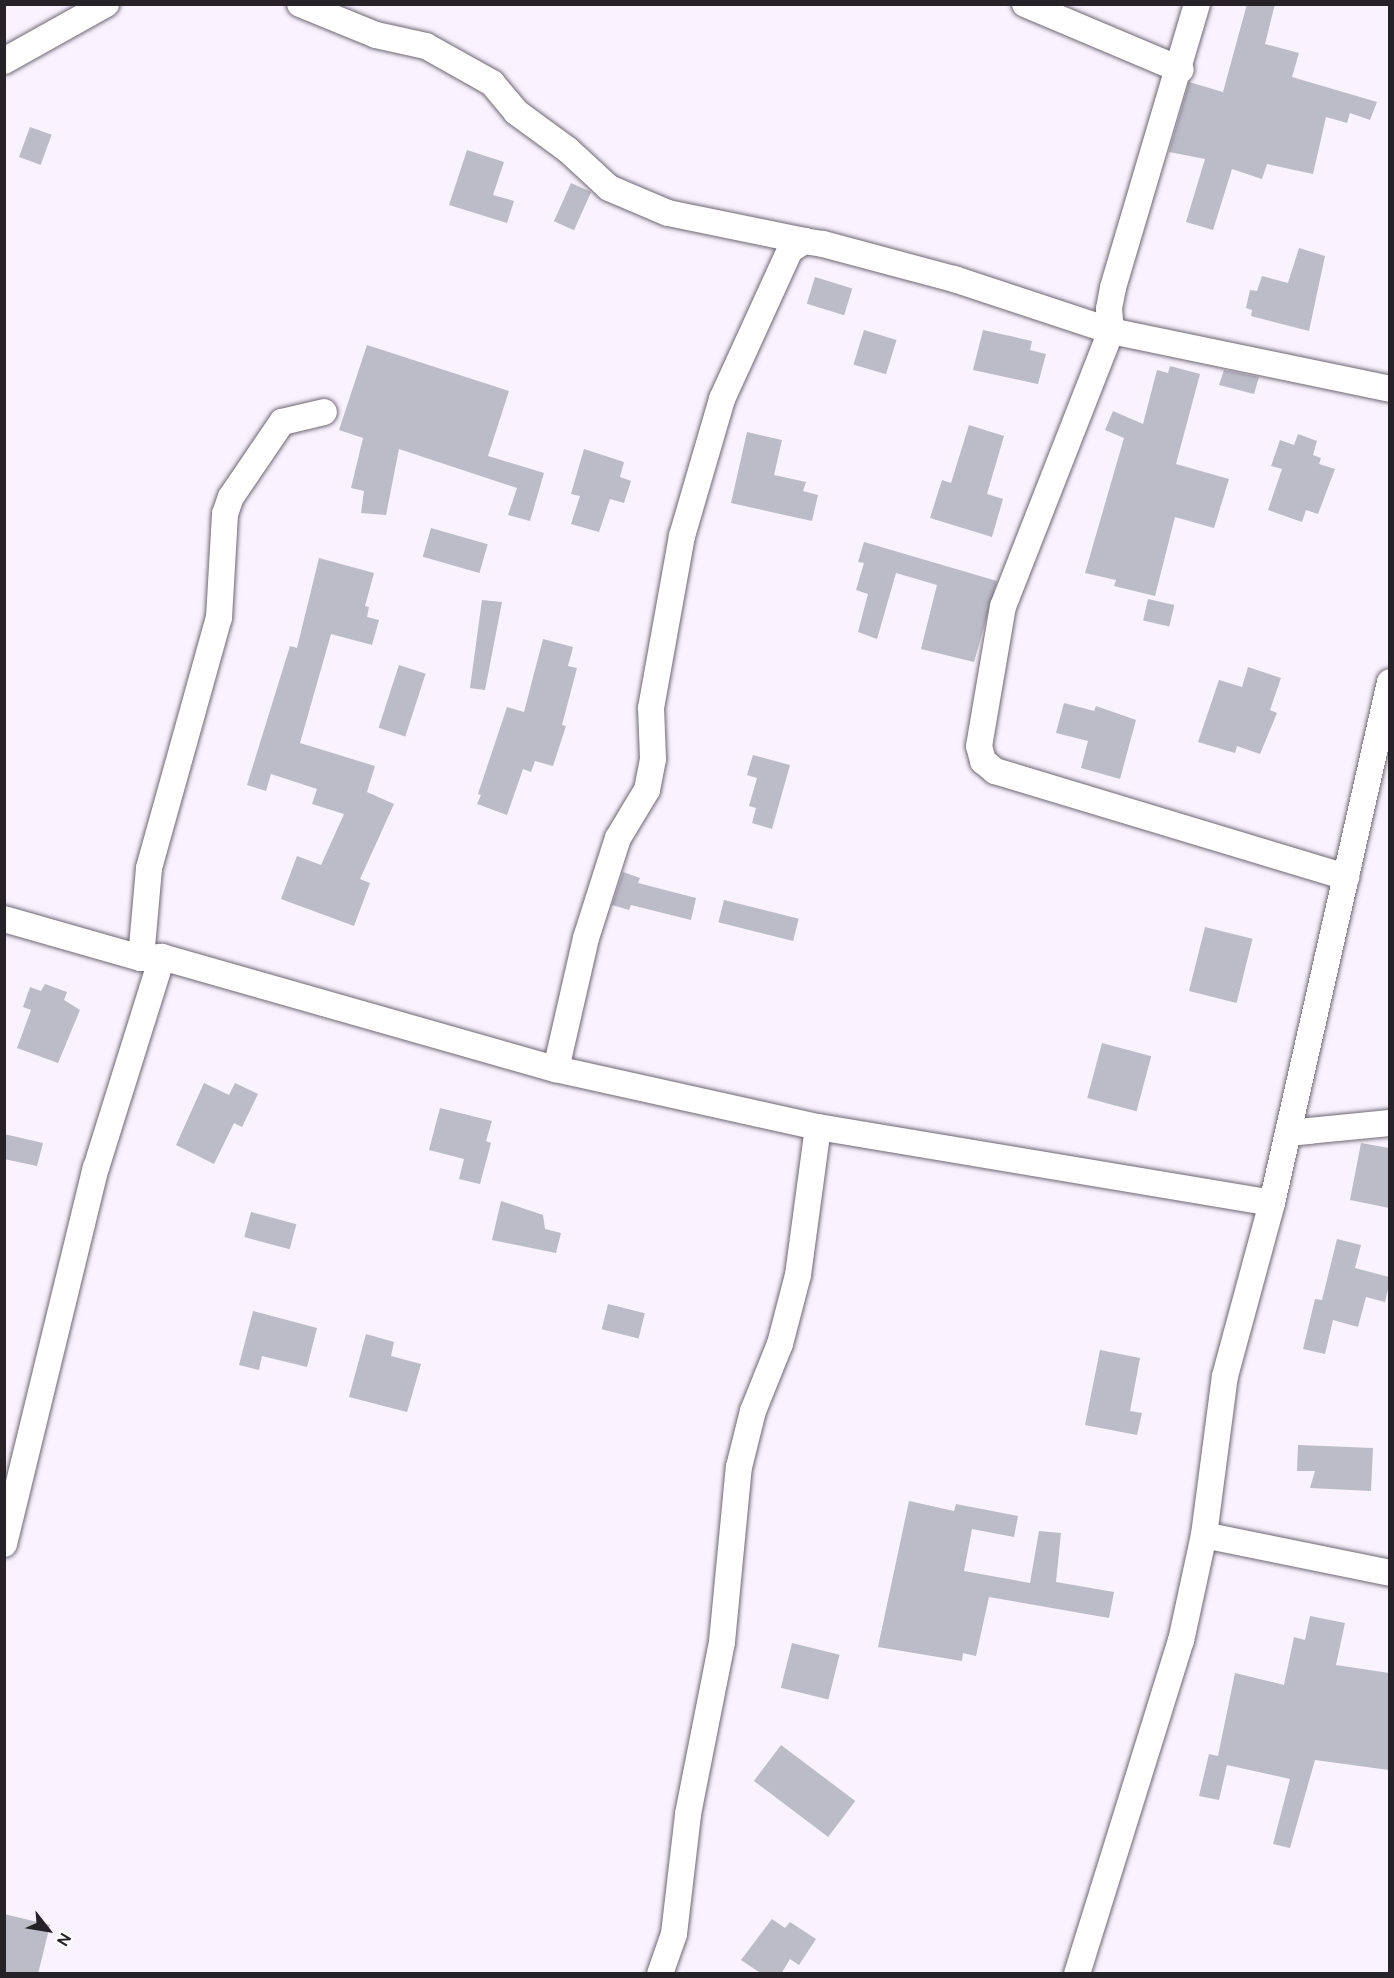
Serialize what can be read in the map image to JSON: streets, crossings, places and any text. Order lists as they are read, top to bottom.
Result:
{
  "north": "bottom right"
}
